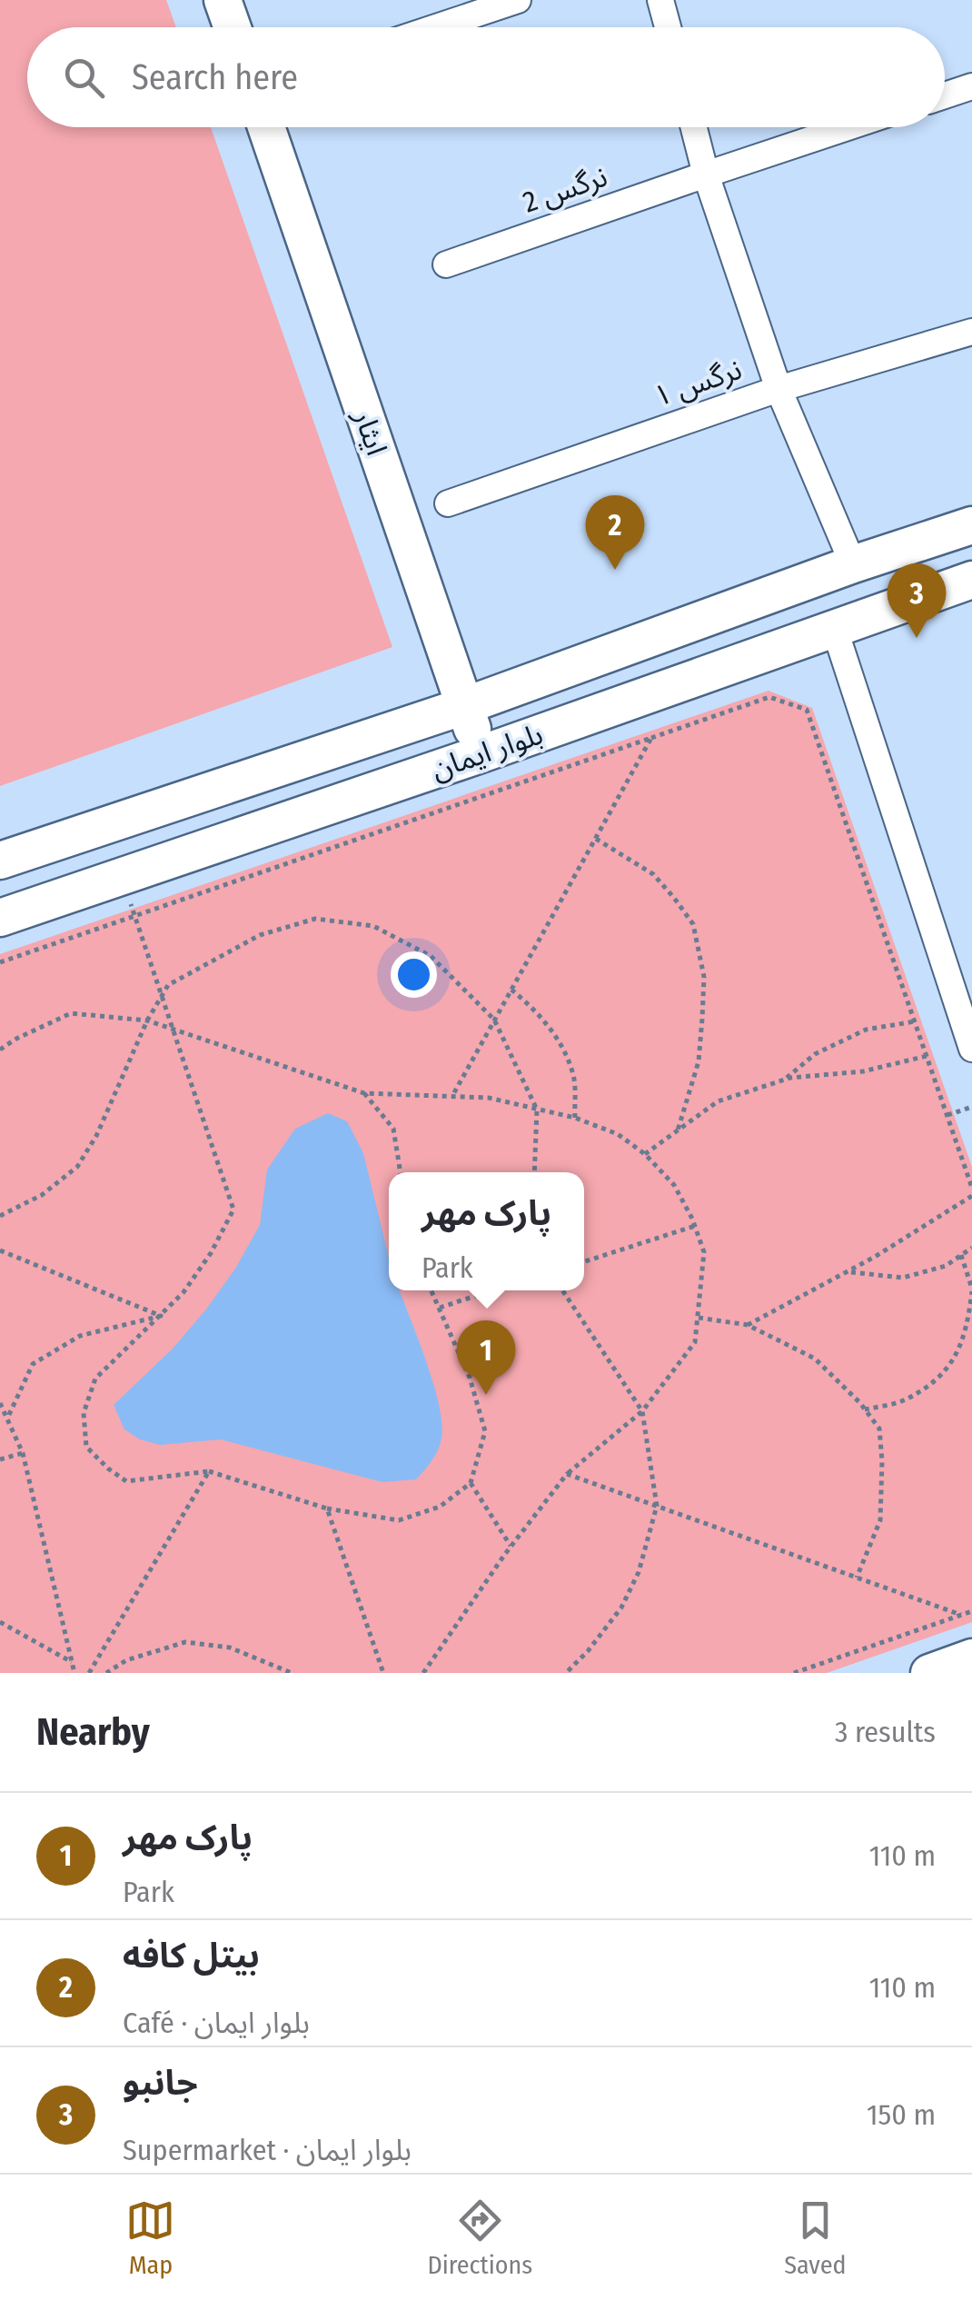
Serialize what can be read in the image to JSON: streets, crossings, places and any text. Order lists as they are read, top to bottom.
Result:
{
  "streets": {
    "street": [
      "نرگس 2",
      "نرگس ۱",
      "ایثار",
      "بلوار ایمان"
    ]
  },
  "crossings": [
    ["ایثار", "بلوار ایمان"]
  ],
  "page": {
    "search": "Search here",
    "pins": ["2", "3", "1"],
    "popup": ["پارک مهر", "Park"],
    "heading": ["Nearby", "3 results"],
    "list": [
      {
        "mark": "1",
        "name": "پارک مهر",
        "note": "Park",
        "value": "110 m"
      },
      {
        "mark": "2",
        "name": "بیتل کافه",
        "note": "Café · بلوار ایمان",
        "value": "110 m"
      },
      {
        "mark": "3",
        "name": "جانبو",
        "note": "Supermarket · بلوار ایمان",
        "value": "150 m"
      }
    ],
    "nav": ["Map", "Directions", "Saved"]
  }
}
